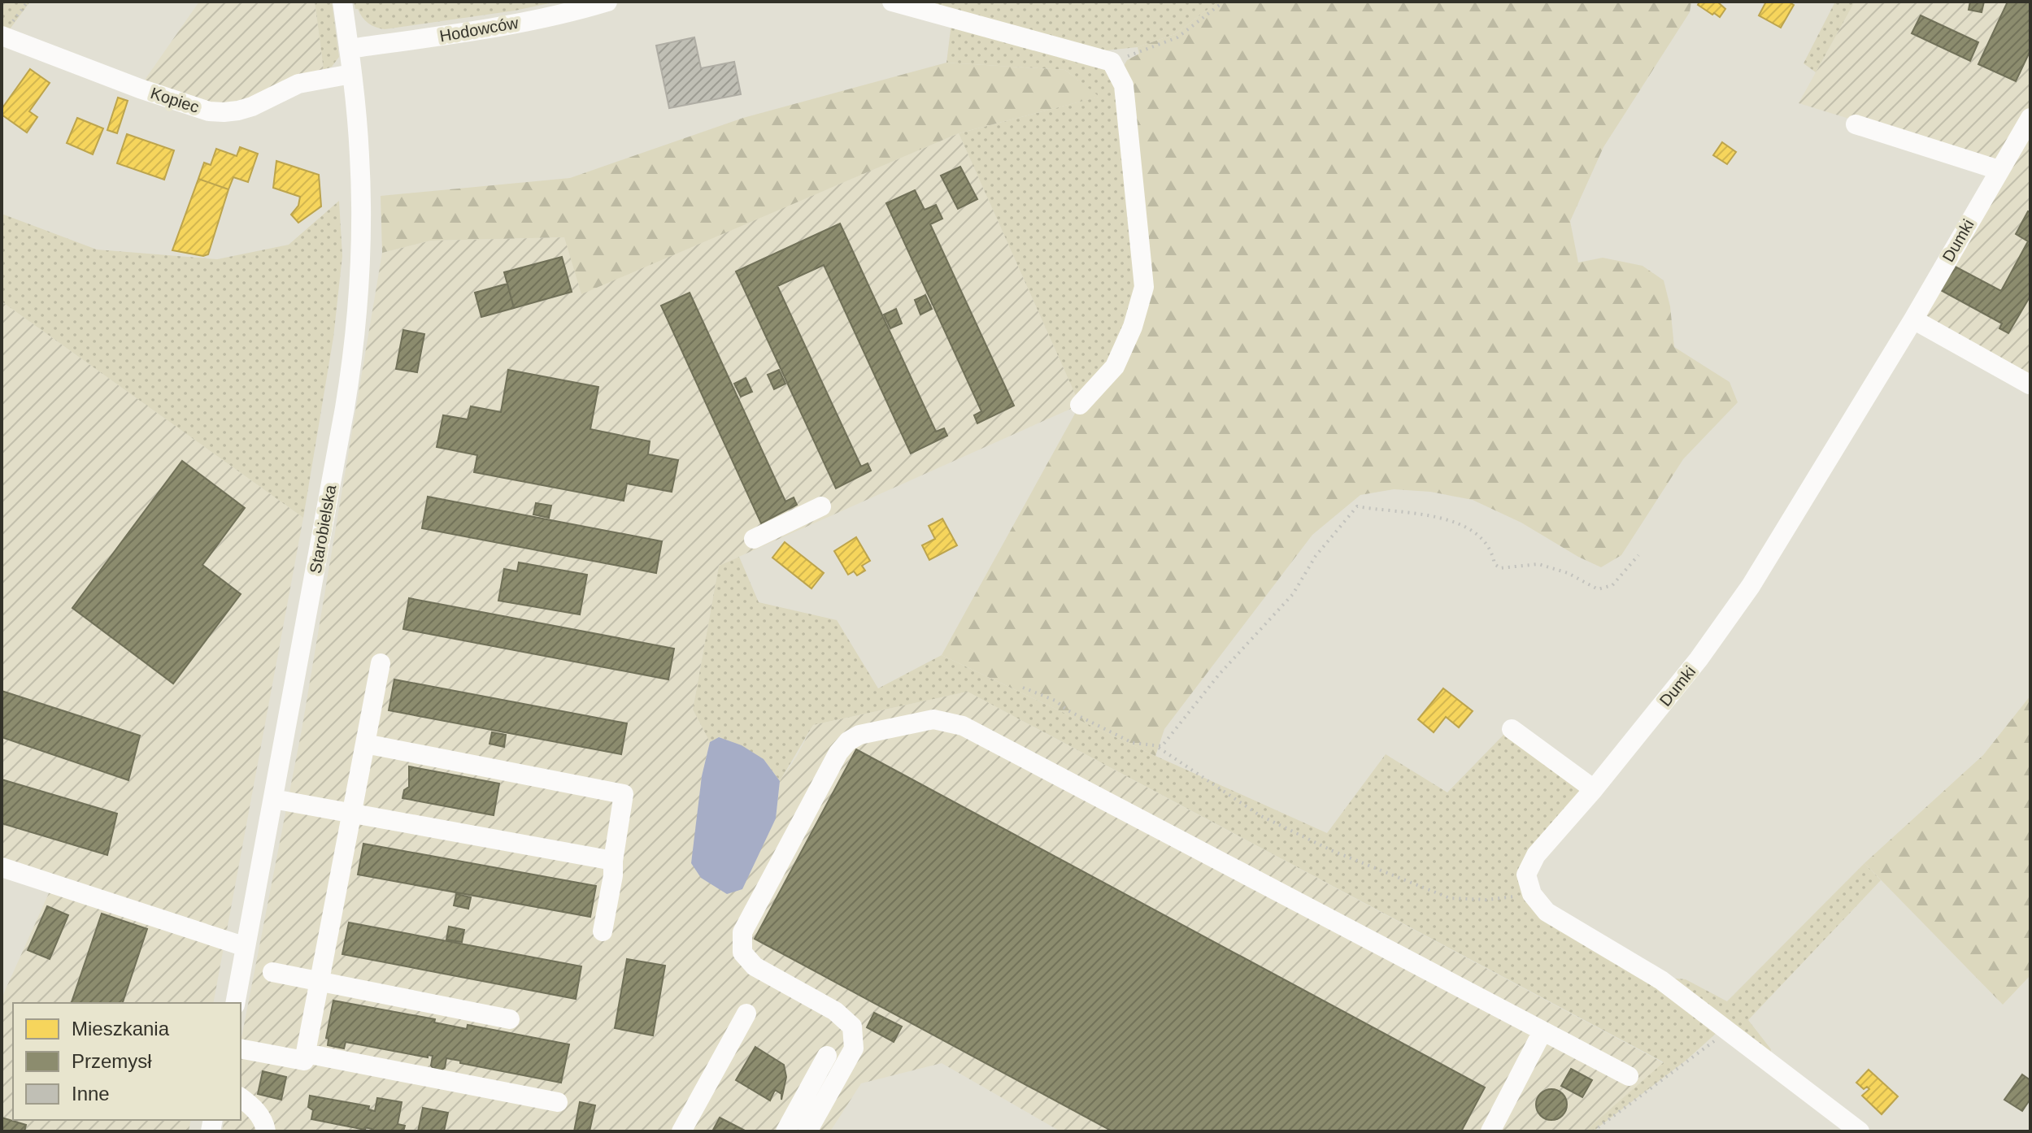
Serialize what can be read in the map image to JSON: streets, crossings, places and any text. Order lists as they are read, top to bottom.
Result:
{
  "streets": {
    "street": [
      "Hodowców",
      "Kopiec",
      "Dumki",
      "Starobielska"
    ]
  },
  "crossings": [
    ["Hodowców", "Starobielska"],
    ["Kopiec", "Starobielska"]
  ],
  "legend": ["Mieszkania", "Przemysł", "Inne"]
}
